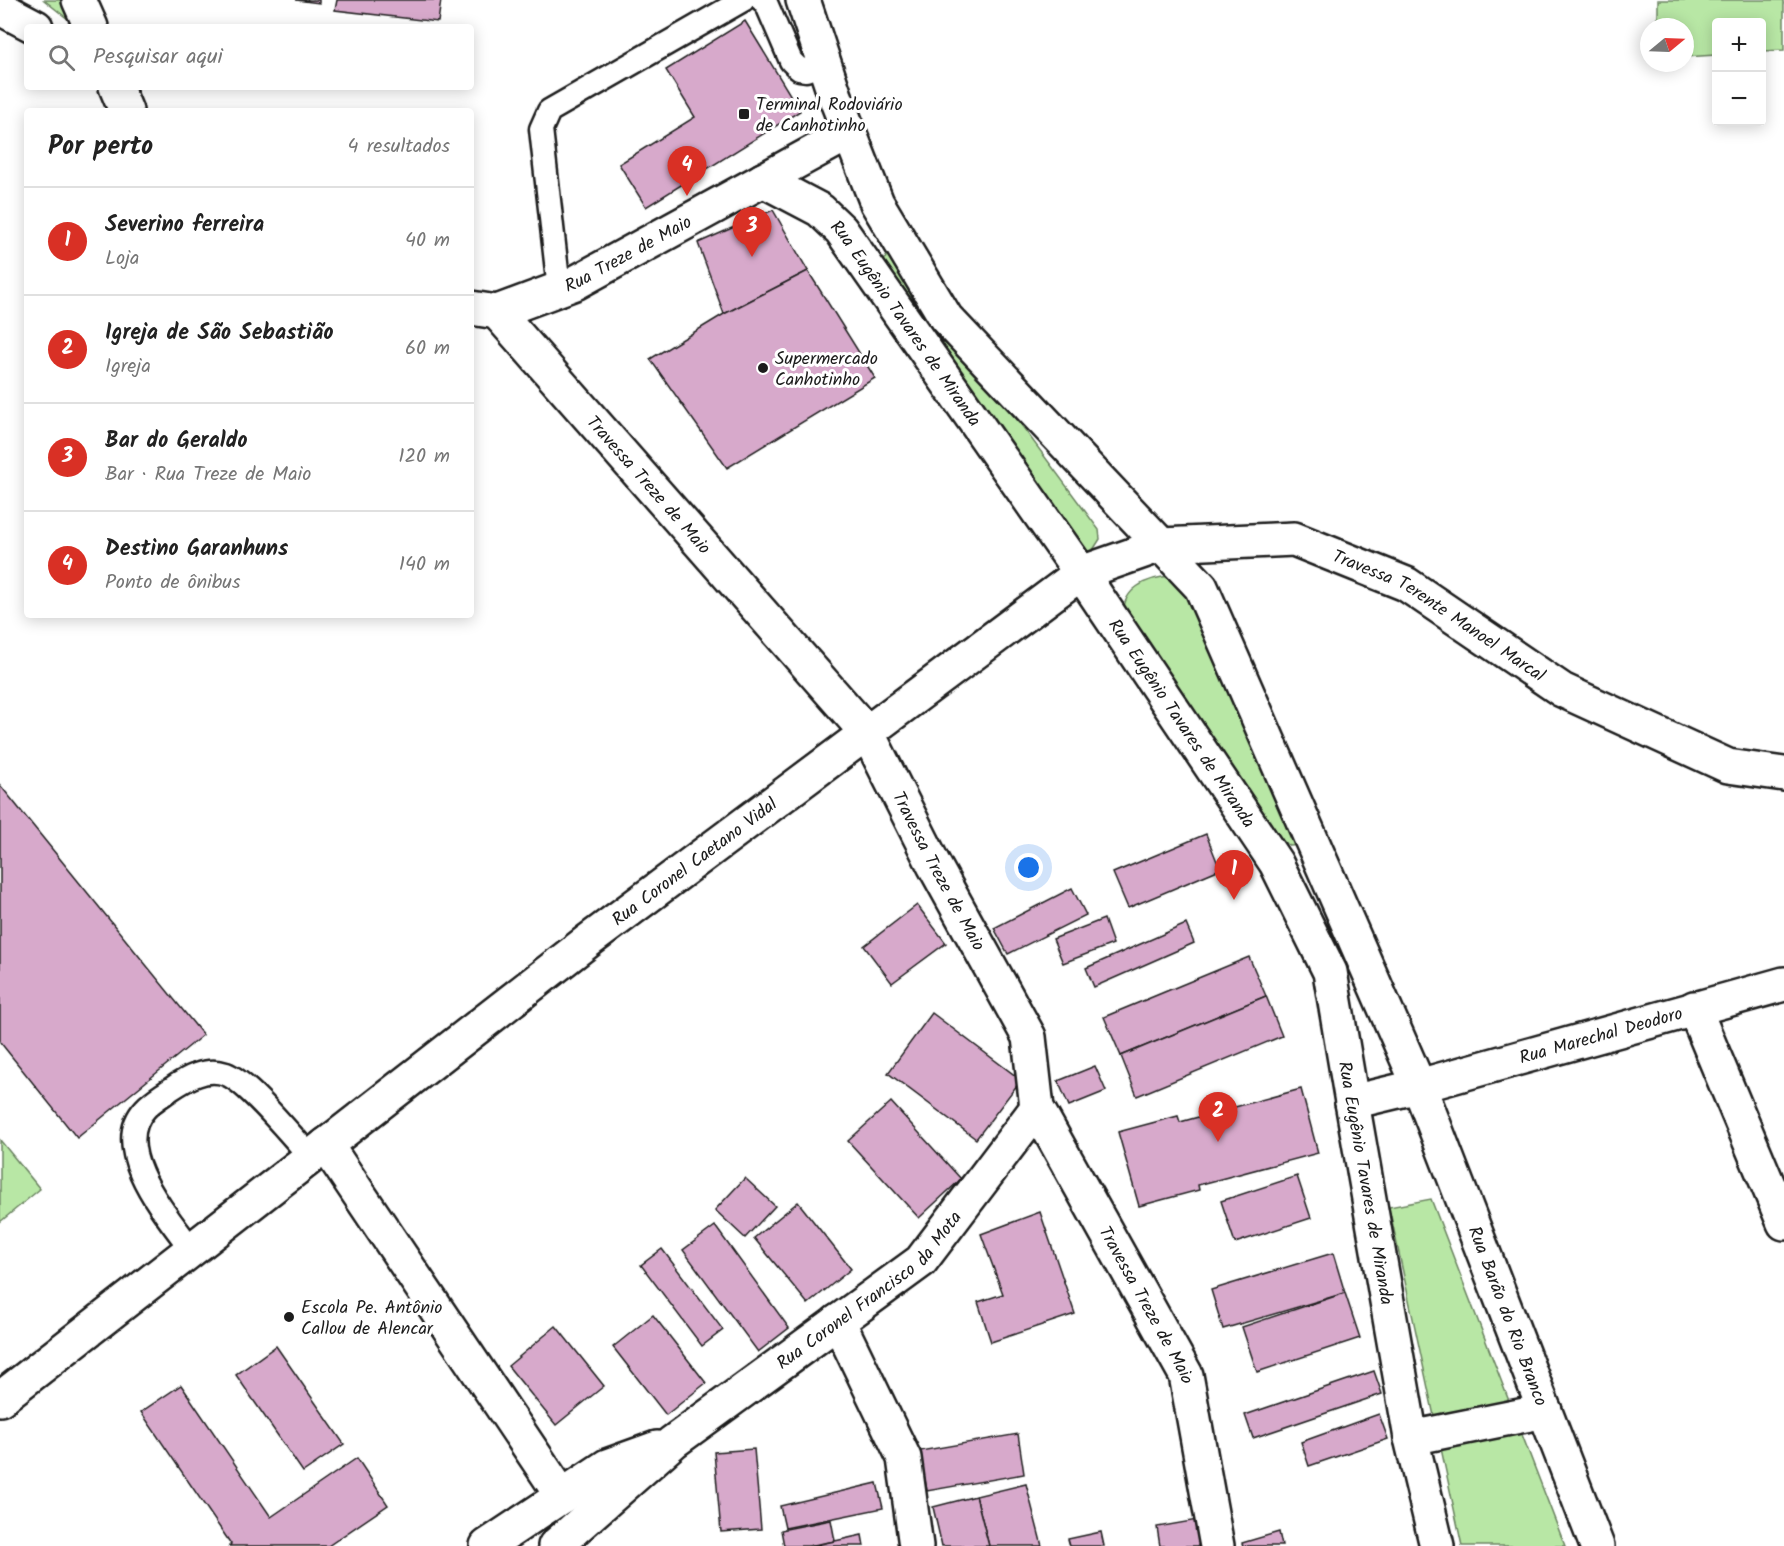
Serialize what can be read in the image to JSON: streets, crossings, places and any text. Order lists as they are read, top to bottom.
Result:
{
  "streets": {
    "street": [
      "Rua Treze de Maio",
      "Rua Eugênio Tavares de Miranda",
      "Travessa Treze de Maio",
      "Travessa Terente Manoel Marcal",
      "Rua Coronel Caetano Vidal",
      "Rua Marechal Deodoro",
      "Rua Coronel Francisco da Mota",
      "Rua Barão do Rio Branco"
    ]
  },
  "crossings": [
    ["Rua Treze de Maio", "Rua Eugênio Tavares de Miranda"],
    ["Rua Treze de Maio", "Travessa Treze de Maio"],
    ["Rua Eugênio Tavares de Miranda", "Travessa Terente Manoel Marcal"],
    ["Rua Eugênio Tavares de Miranda", "Rua Coronel Caetano Vidal"],
    ["Rua Eugênio Tavares de Miranda", "Rua Marechal Deodoro"],
    ["Rua Eugênio Tavares de Miranda", "Rua Barão do Rio Branco"],
    ["Travessa Treze de Maio", "Rua Coronel Caetano Vidal"],
    ["Travessa Treze de Maio", "Rua Coronel Francisco da Mota"],
    ["Travessa Terente Manoel Marcal", "Rua Coronel Caetano Vidal"],
    ["Rua Marechal Deodoro", "Rua Barão do Rio Branco"]
  ],
  "places": {
    "transit": ["Terminal Rodoviário de Canhotinho"],
    "other": ["Supermercado Canhotinho", "Escola Pe. Antônio Callou de Alencar"]
  },
  "north": "right",
  "page": {
    "map_buttons": ["+", "−"],
    "search": "Pesquisar aqui",
    "heading": ["Por perto", "4 resultados"],
    "pins": [
      "4",
      "3",
      "1",
      "2"
    ],
    "list": [
      {
        "mark": "1",
        "name": "Severino ferreira",
        "note": "Loja",
        "value": "40 m"
      },
      {
        "mark": "2",
        "name": "Igreja de São Sebastião",
        "note": "Igreja",
        "value": "60 m"
      },
      {
        "mark": "3",
        "name": "Bar do Geraldo",
        "note": "Bar · Rua Treze de Maio",
        "value": "120 m"
      },
      {
        "mark": "4",
        "name": "Destino Garanhuns",
        "note": "Ponto de ônibus",
        "value": "140 m"
      }
    ]
  }
}
